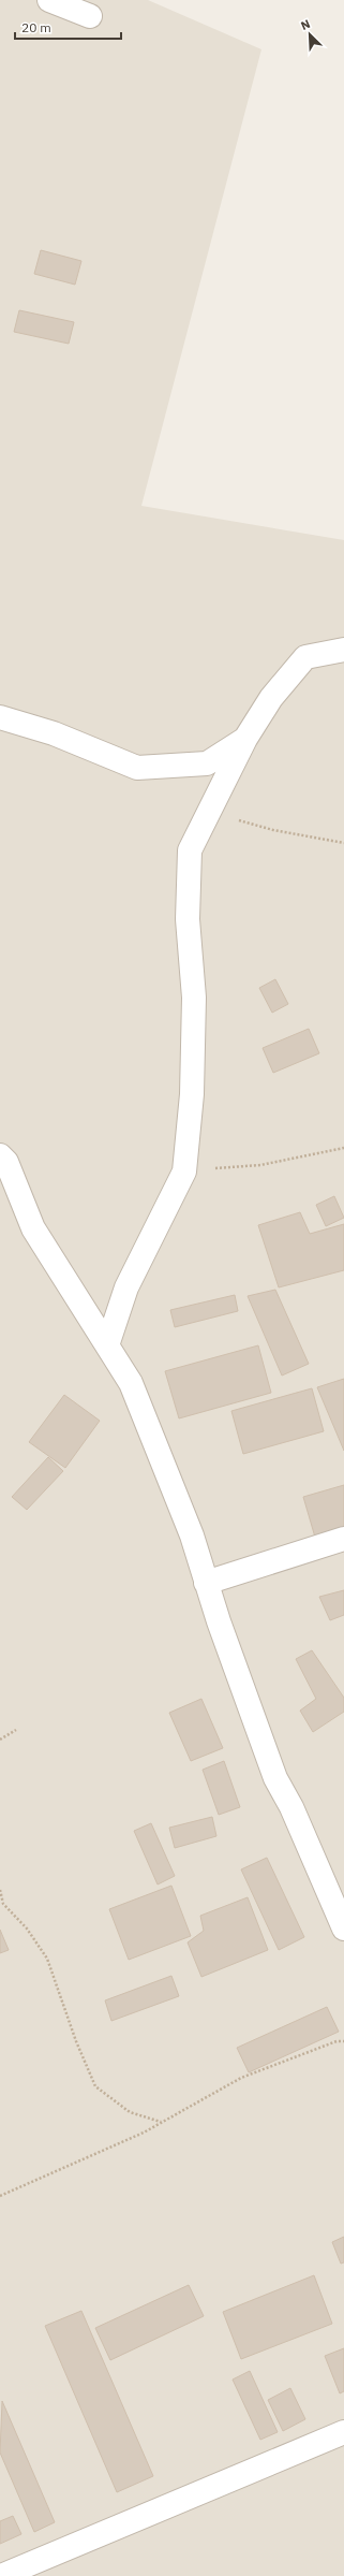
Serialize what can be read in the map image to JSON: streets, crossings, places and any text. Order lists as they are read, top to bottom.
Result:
{
  "scale_bar": "20 m",
  "north": "top left"
}
